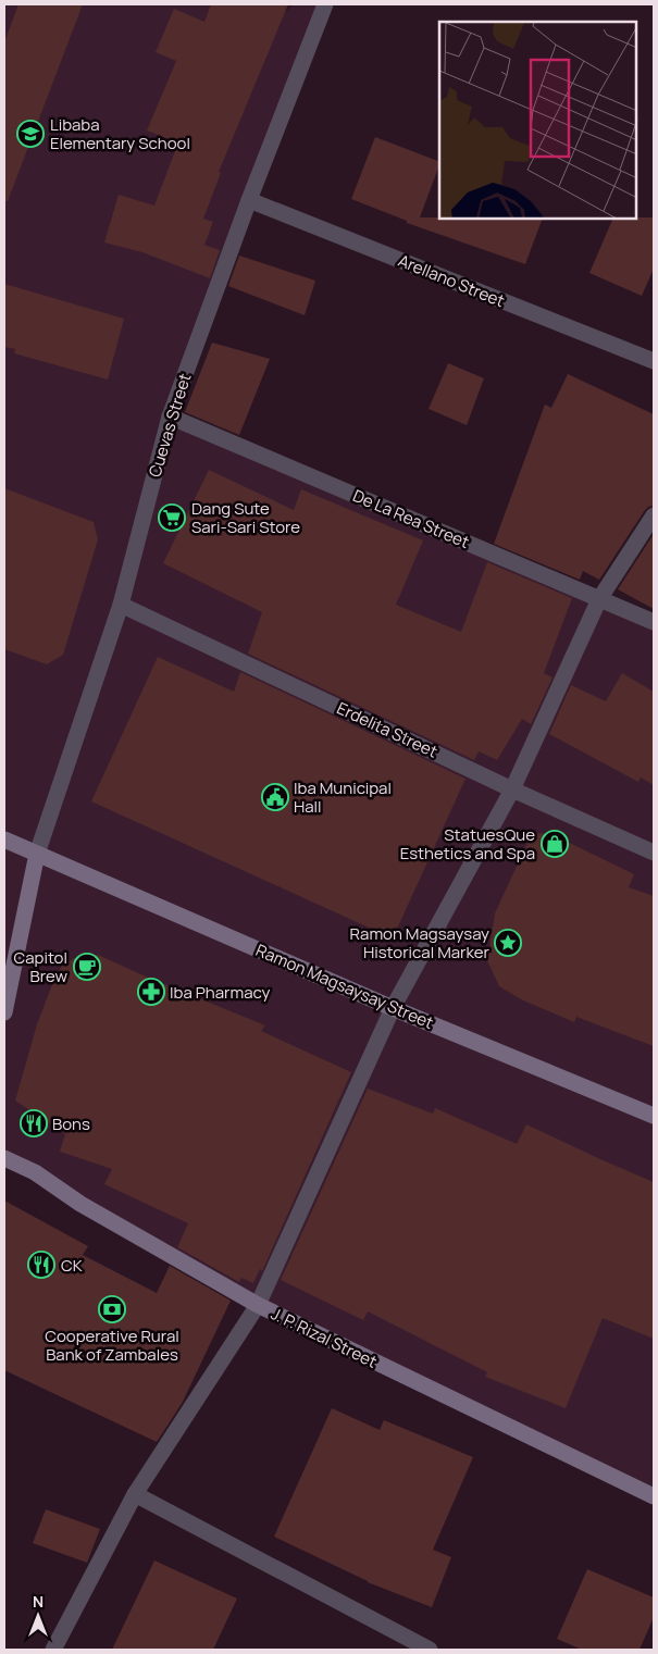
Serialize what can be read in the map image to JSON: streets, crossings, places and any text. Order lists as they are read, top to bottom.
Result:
{
  "streets": {
    "main road": ["Ramon Magsaysay Street", "J. P. Rizal Street"],
    "street": [
      "Arellano Street",
      "Cuevas Street",
      "De La Rea Street",
      "Erdelita Street"
    ]
  },
  "crossings": [
    ["Arellano Street", "Cuevas Street"],
    ["Cuevas Street", "De La Rea Street"],
    ["Cuevas Street", "Erdelita Street"],
    ["Cuevas Street", "Ramon Magsaysay Street"]
  ],
  "places": {
    "school or university": ["Libaba Elementary School"],
    "supermarket": ["Dang Sute Sari-Sari Store"],
    "public building": ["Iba Municipal Hall"],
    "shop": ["StatuesQue Esthetics and Spa"],
    "place": ["Ramon Magsaysay Historical Marker"],
    "cafe": ["Capitol Brew"],
    "pharmacy": ["Iba Pharmacy"],
    "restaurant": ["Bons", "CK"],
    "bank": ["Cooperative Rural Bank of Zambales"]
  },
  "north": "top"
}
